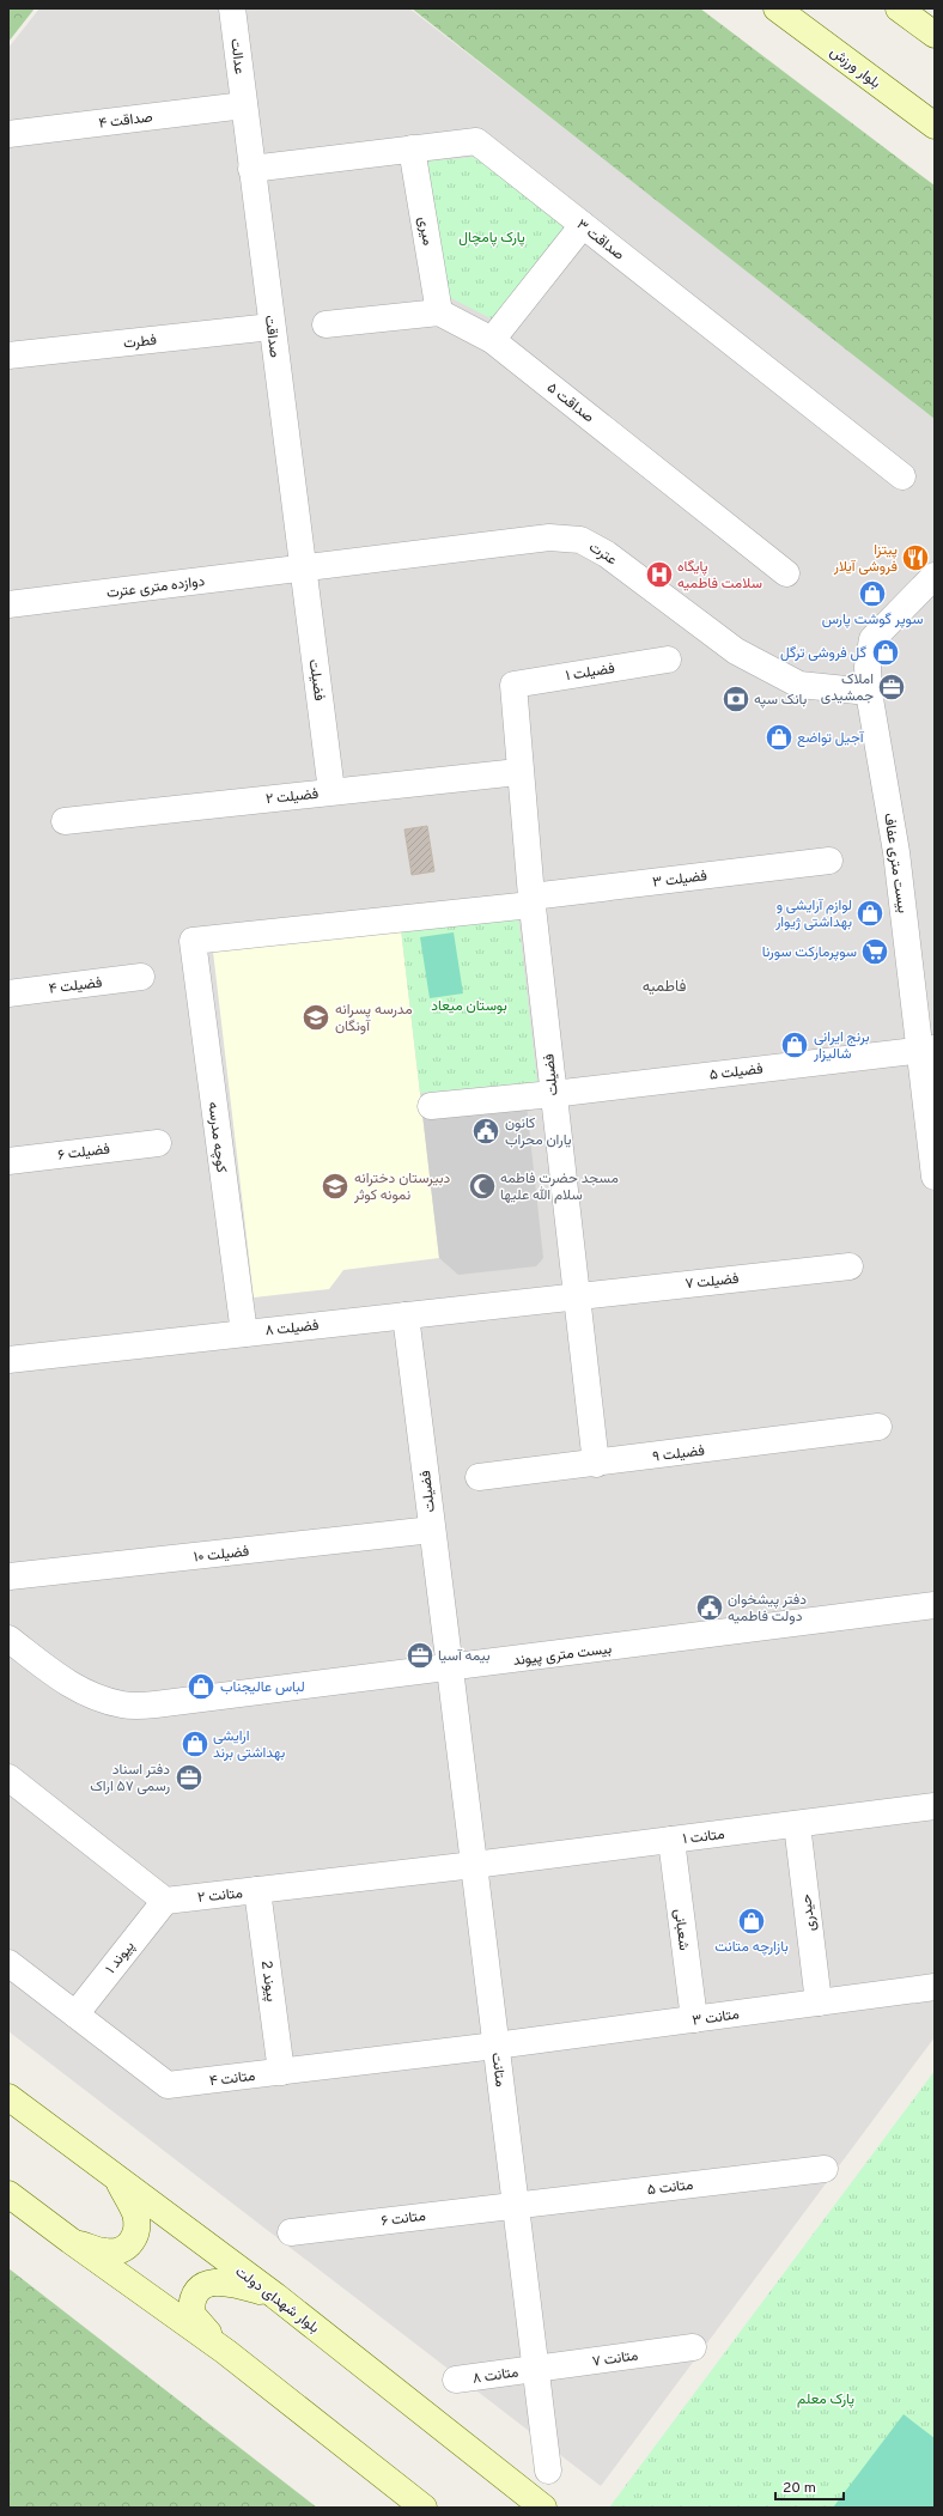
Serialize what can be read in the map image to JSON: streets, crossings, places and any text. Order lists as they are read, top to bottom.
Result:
{
  "streets": {
    "main road": ["بلوار ورزش", "بلوار شهدای دولت"],
    "street": [
      "عدالت",
      "صداقت ۴",
      "میری",
      "صداقت ۳",
      "صداقت",
      "فطرت",
      "صداقت ۵",
      "عترت",
      "دوازده متری عترت",
      "فضیلت ۱",
      "فضیلت",
      "فضیلت ۲",
      "بیست متری عفاف",
      "فضیلت ۳",
      "فضیلت ۴",
      "فضیلت ۵",
      "کوچه مدرسه",
      "فضیلت ۶",
      "فضیلت ۷",
      "فضیلت ۸",
      "فضیلت ۹",
      "فضیلت ۱۰",
      "بیست متری پیوند",
      "متانت ۱",
      "متانت ۲",
      "حیدری",
      "شعبانی",
      "پیوند ۱",
      "پیوند 2",
      "متانت ۳",
      "متانت",
      "متانت ۴",
      "متانت ۵",
      "متانت ۶",
      "متانت ۷",
      "متانت ۸"
    ]
  },
  "crossings": [
    ["عدالت", "صداقت ۴"],
    ["عدالت", "صداقت"],
    ["صداقت ۴", "صداقت"],
    ["میری", "صداقت ۳"],
    ["میری", "صداقت ۵"],
    ["صداقت ۳", "صداقت"],
    ["صداقت", "فطرت"],
    ["صداقت", "عترت"],
    ["صداقت", "دوازده متری عترت"],
    ["صداقت", "فضیلت"],
    ["عترت", "دوازده متری عترت"],
    ["عترت", "فضیلت"],
    ["عترت", "بیست متری عفاف"],
    ["دوازده متری عترت", "فضیلت"],
    ["فضیلت ۱", "فضیلت"],
    ["فضیلت", "فضیلت ۲"],
    ["فضیلت", "فضیلت ۳"],
    ["فضیلت", "فضیلت ۵"],
    ["فضیلت", "فضیلت ۷"],
    ["فضیلت", "فضیلت ۸"],
    ["فضیلت", "فضیلت ۹"],
    ["فضیلت", "فضیلت ۱۰"],
    ["فضیلت", "بیست متری پیوند"],
    ["فضیلت", "متانت"],
    ["بیست متری عفاف", "فضیلت ۵"],
    ["فضیلت ۳", "کوچه مدرسه"],
    ["کوچه مدرسه", "فضیلت ۸"],
    ["فضیلت ۷", "فضیلت ۸"],
    ["بیست متری پیوند", "متانت"],
    ["متانت ۱", "متانت ۲"],
    ["متانت ۱", "حیدری"],
    ["متانت ۱", "شعبانی"],
    ["متانت ۱", "متانت"],
    ["متانت ۲", "پیوند ۱"],
    ["متانت ۲", "پیوند 2"],
    ["متانت ۲", "متانت"],
    ["حیدری", "متانت ۳"],
    ["شعبانی", "متانت ۳"],
    ["پیوند ۱", "متانت ۴"],
    ["پیوند 2", "متانت ۴"],
    ["متانت ۳", "متانت"],
    ["متانت ۳", "متانت ۴"],
    ["متانت", "متانت ۴"],
    ["متانت", "متانت ۵"],
    ["متانت", "متانت ۶"],
    ["متانت", "متانت ۷"],
    ["متانت", "متانت ۸"],
    ["متانت ۵", "متانت ۶"],
    ["متانت ۷", "متانت ۸"]
  ],
  "districts": ["فاطمیه"],
  "parks": ["پارک پامچال", "بوستان میعاد", "پارک معلم"],
  "places": {
    "restaurant": ["پیتزا فروشی آیلار"],
    "hospital": ["پایگاه سلامت فاطمیه"],
    "shop": [
      "سوپر گوشت پارس",
      "گل فروشی ترگل",
      "آجیل تواضع",
      "لوازم آرایشی و بهداشتی ژیوار",
      "برنج ایرانی شالیزار",
      "لباس عالیجناب",
      "ارایشی بهداشتی برند",
      "بازارچه متانت"
    ],
    "office": ["املاک جمشیدی", "بیمه آسیا", "دفتر اسناد رسمی ۵۷ اراک"],
    "bank": ["بانک سپه"],
    "supermarket": ["سوپرمارکت سورنا"],
    "school or university": ["مدرسه پسرانه آونگان", "دبیرستان دخترانه نمونه کوثر"],
    "public building": ["کانون یاران محراب", "دفتر پیشخوان دولت فاطمیه"],
    "mosque": ["مسجد حضرت فاطمه سلام الله علیها"]
  },
  "scale_bar": "20 m"
}
